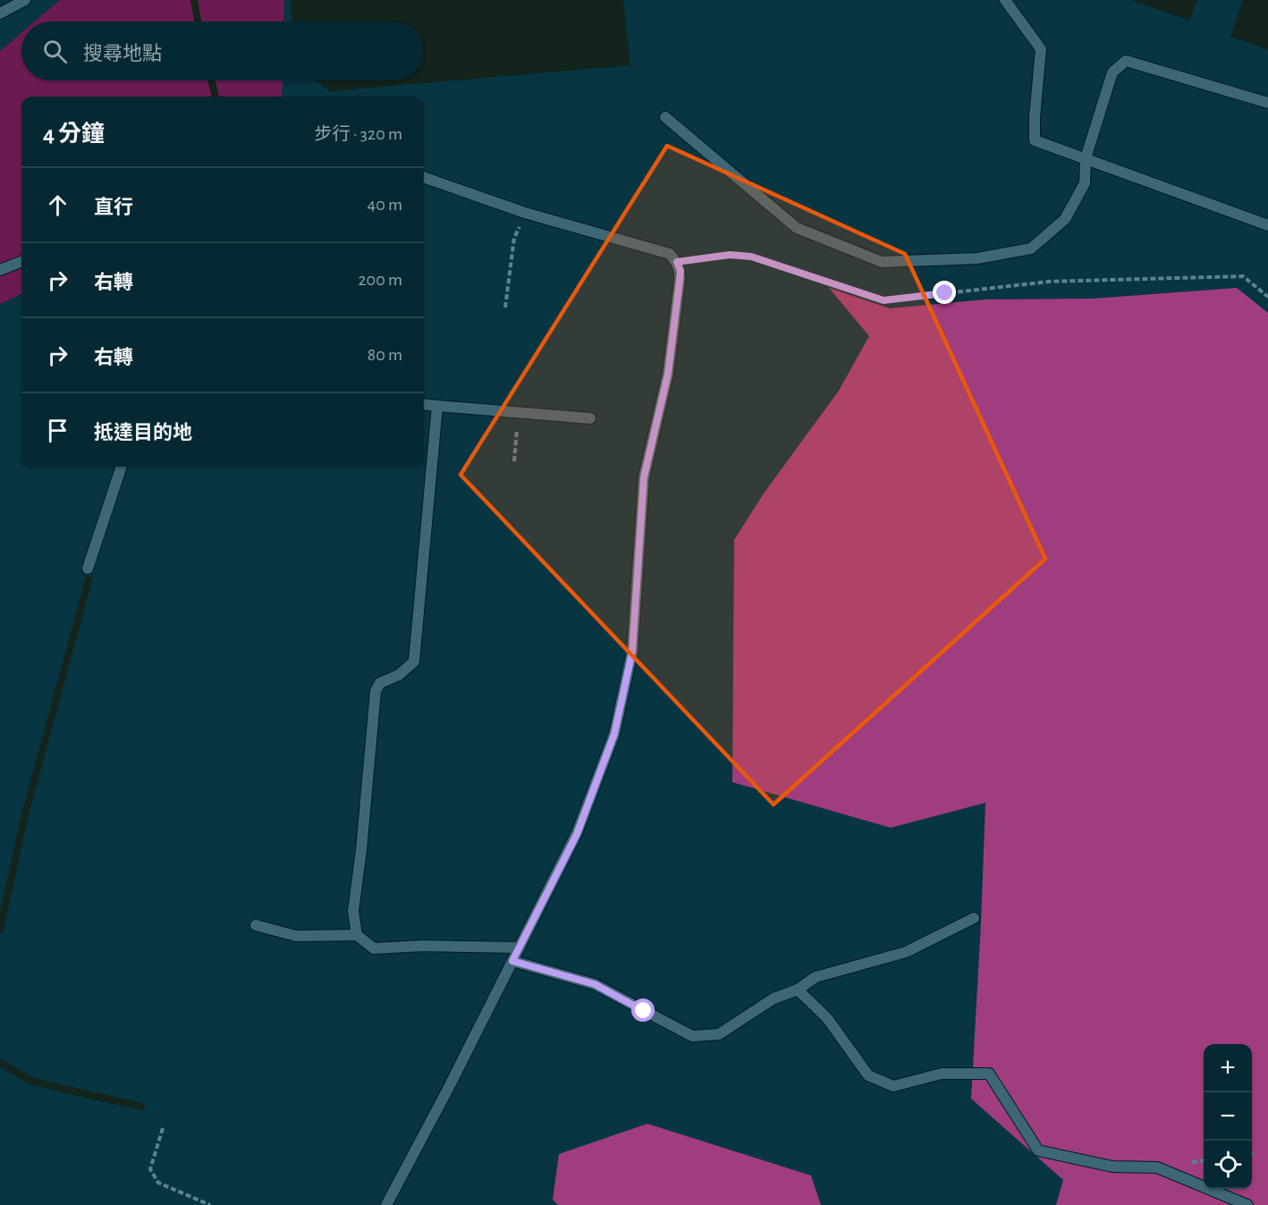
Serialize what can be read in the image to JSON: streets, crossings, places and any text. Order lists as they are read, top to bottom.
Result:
{
  "page": {
    "search": "搜尋地點",
    "heading": ["4 分鐘", "步行 · 320 m"],
    "list": [
      ["直行", "40 m"],
      ["右轉", "200 m"],
      ["右轉", "80 m"],
      "抵達目的地"
    ],
    "map_buttons": ["+", "−"]
  }
}
